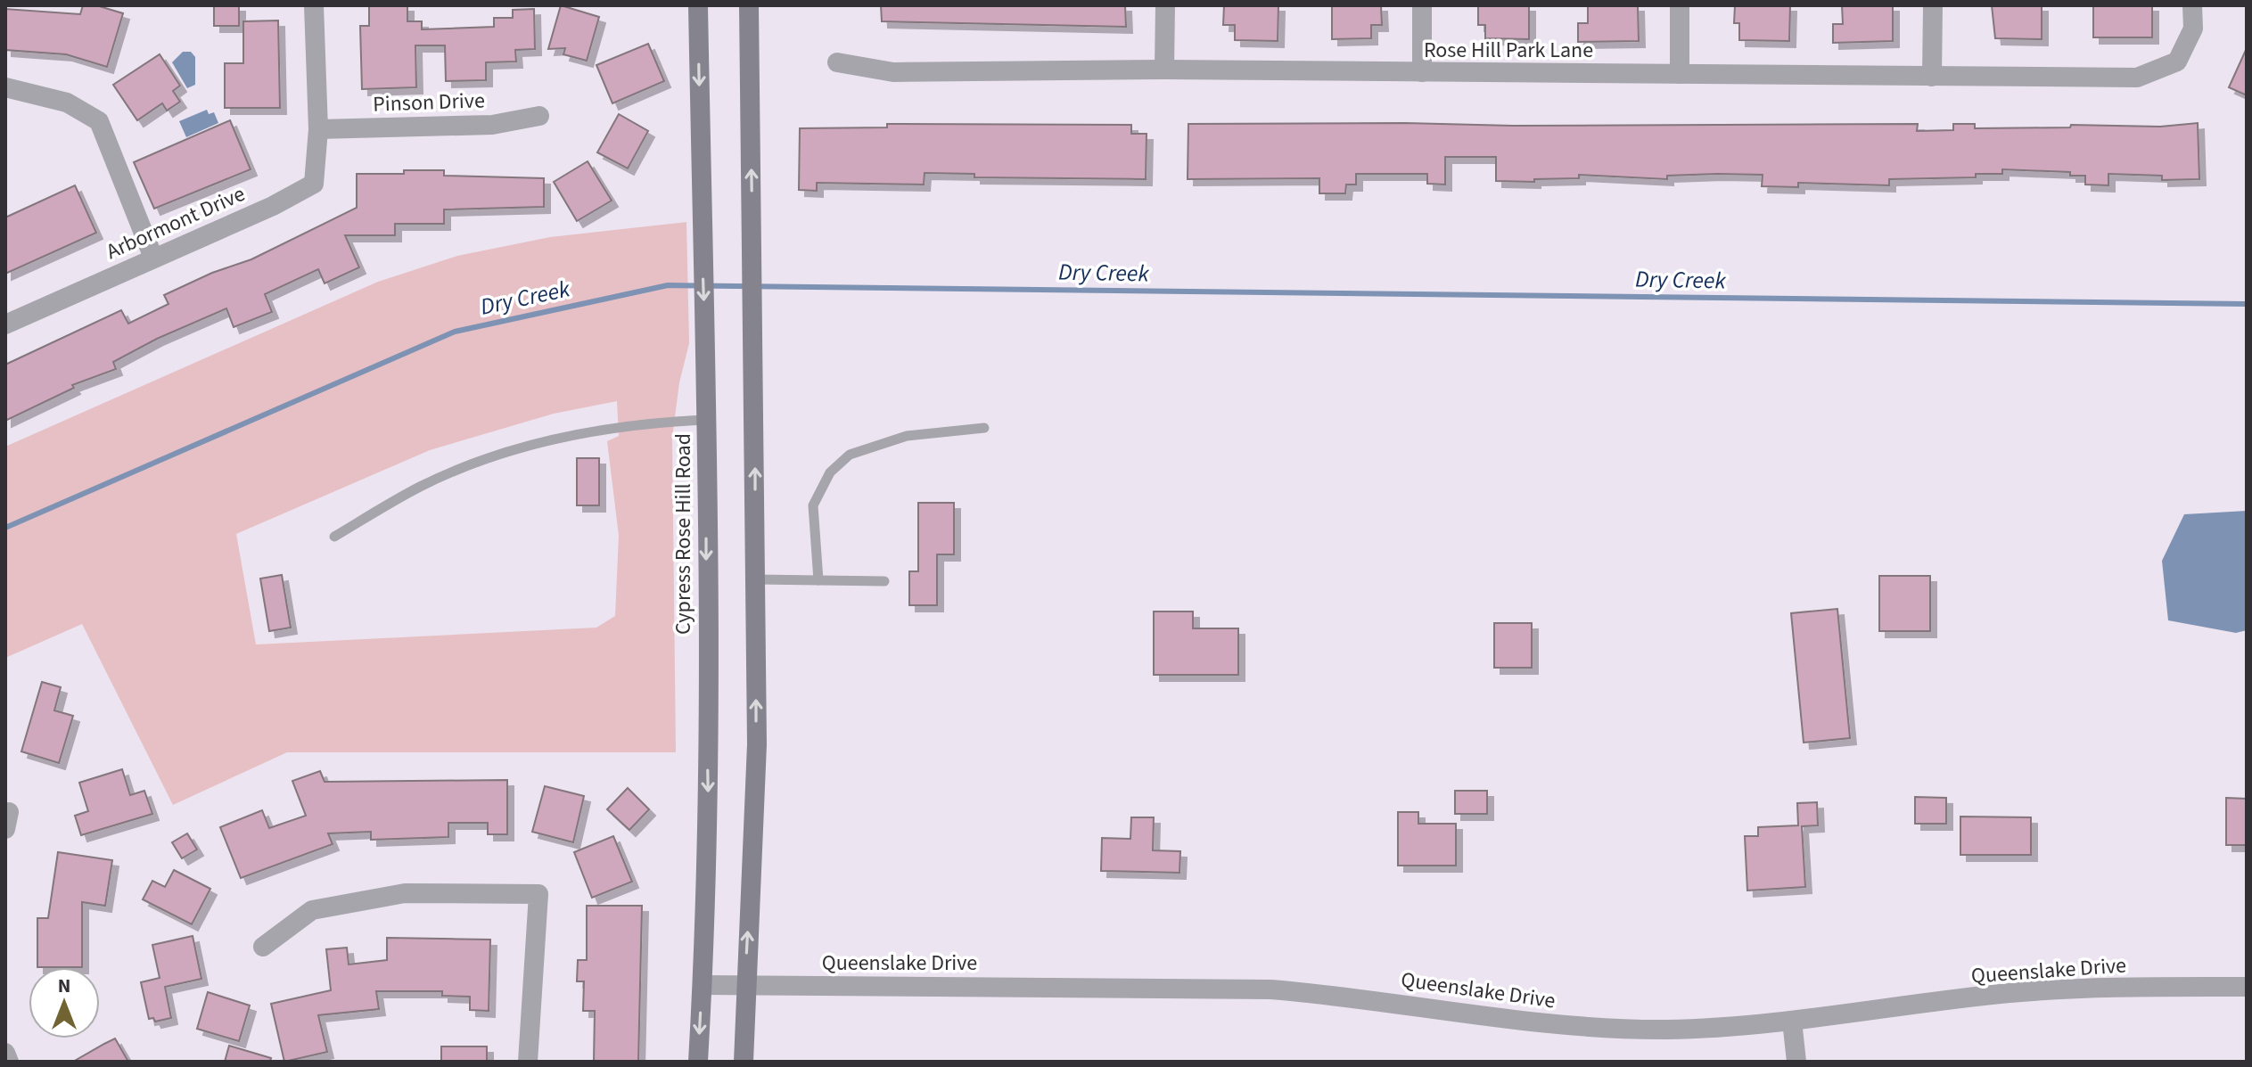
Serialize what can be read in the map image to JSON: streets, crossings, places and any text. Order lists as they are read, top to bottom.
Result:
{
  "streets": {
    "main road": ["Cypress Rose Hill Road"],
    "street": [
      "Rose Hill Park Lane",
      "Pinson Drive",
      "Arbormont Drive",
      "Queenslake Drive"
    ]
  },
  "crossings": [
    ["Pinson Drive", "Arbormont Drive"],
    ["Cypress Rose Hill Road", "Queenslake Drive"]
  ],
  "water": ["Dry Creek"],
  "north": "top"
}
